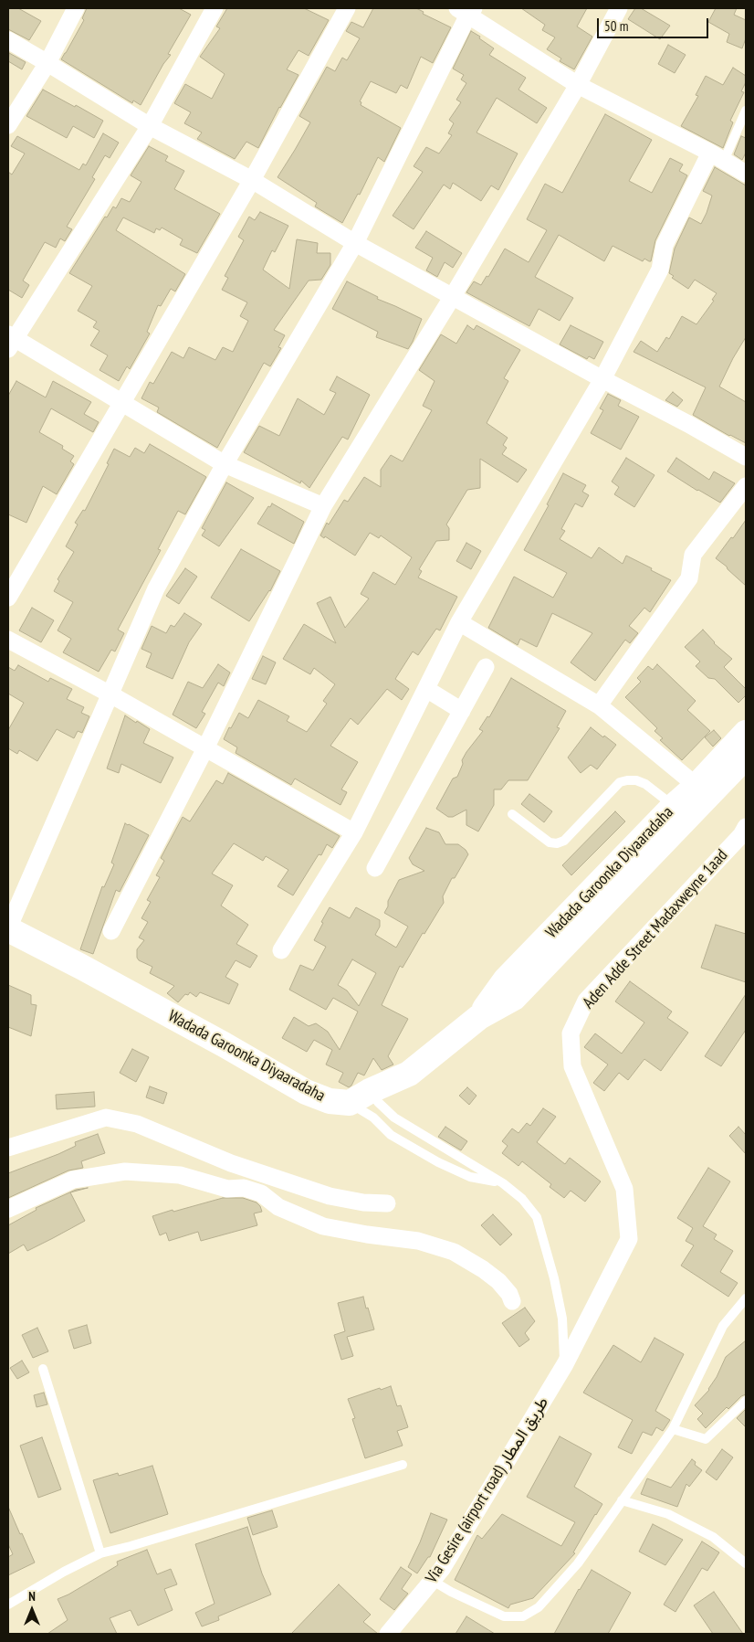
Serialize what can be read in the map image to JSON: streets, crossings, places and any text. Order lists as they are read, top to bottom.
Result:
{
  "streets": {
    "main road": ["Wadada Garoonka Diyaaradaha"],
    "street": ["Aden Adde Street Madaxweyne 1aad", "Via Gesire (airport road) طريق المطار"]
  },
  "crossings": [
    ["Aden Adde Street Madaxweyne 1aad", "Via Gesire (airport road) طريق المطار"]
  ],
  "scale_bar": "50 m",
  "north": "top"
}
